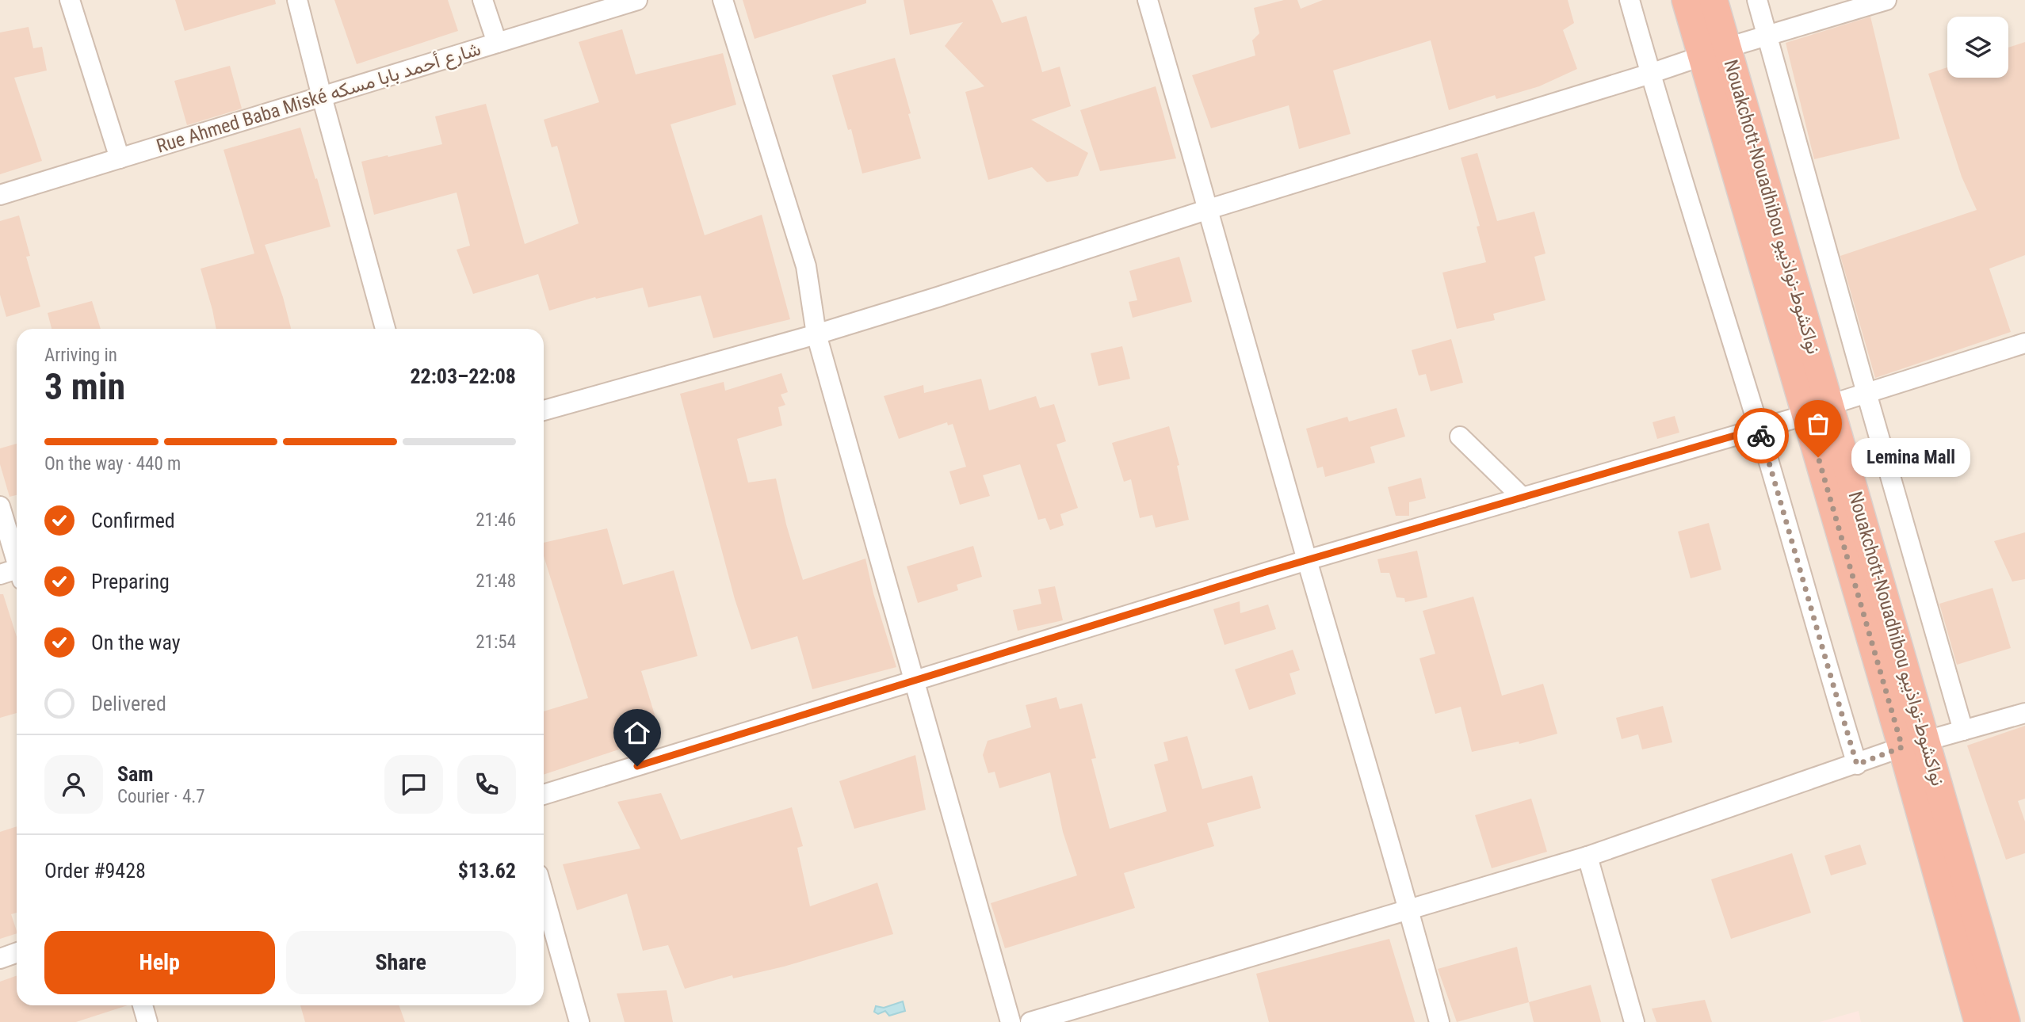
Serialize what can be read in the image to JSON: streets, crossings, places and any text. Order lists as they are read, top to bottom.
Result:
{
  "streets": {
    "highway": ["Nouakchott-Nouadhibou نواكشوط-نواذيبو"],
    "street": ["Rue Ahmed Baba Miské شارع أحمد بابا مسكه"]
  },
  "places": ["Lemina Mall"],
  "page": {
    "heading": ["3 min", "Arriving in", "22:03–22:08"],
    "panel": [
      "Sam",
      "Courier · 4.7",
      "Order #9428",
      "$13.62"
    ],
    "bar": "On the way · 440 m",
    "bubble": "Lemina Mall",
    "list": [
      ["Confirmed", "21:46"],
      ["Preparing", "21:48"],
      ["On the way", "21:54"],
      "Delivered"
    ],
    "buttons": ["Help", "Share"]
  }
}
